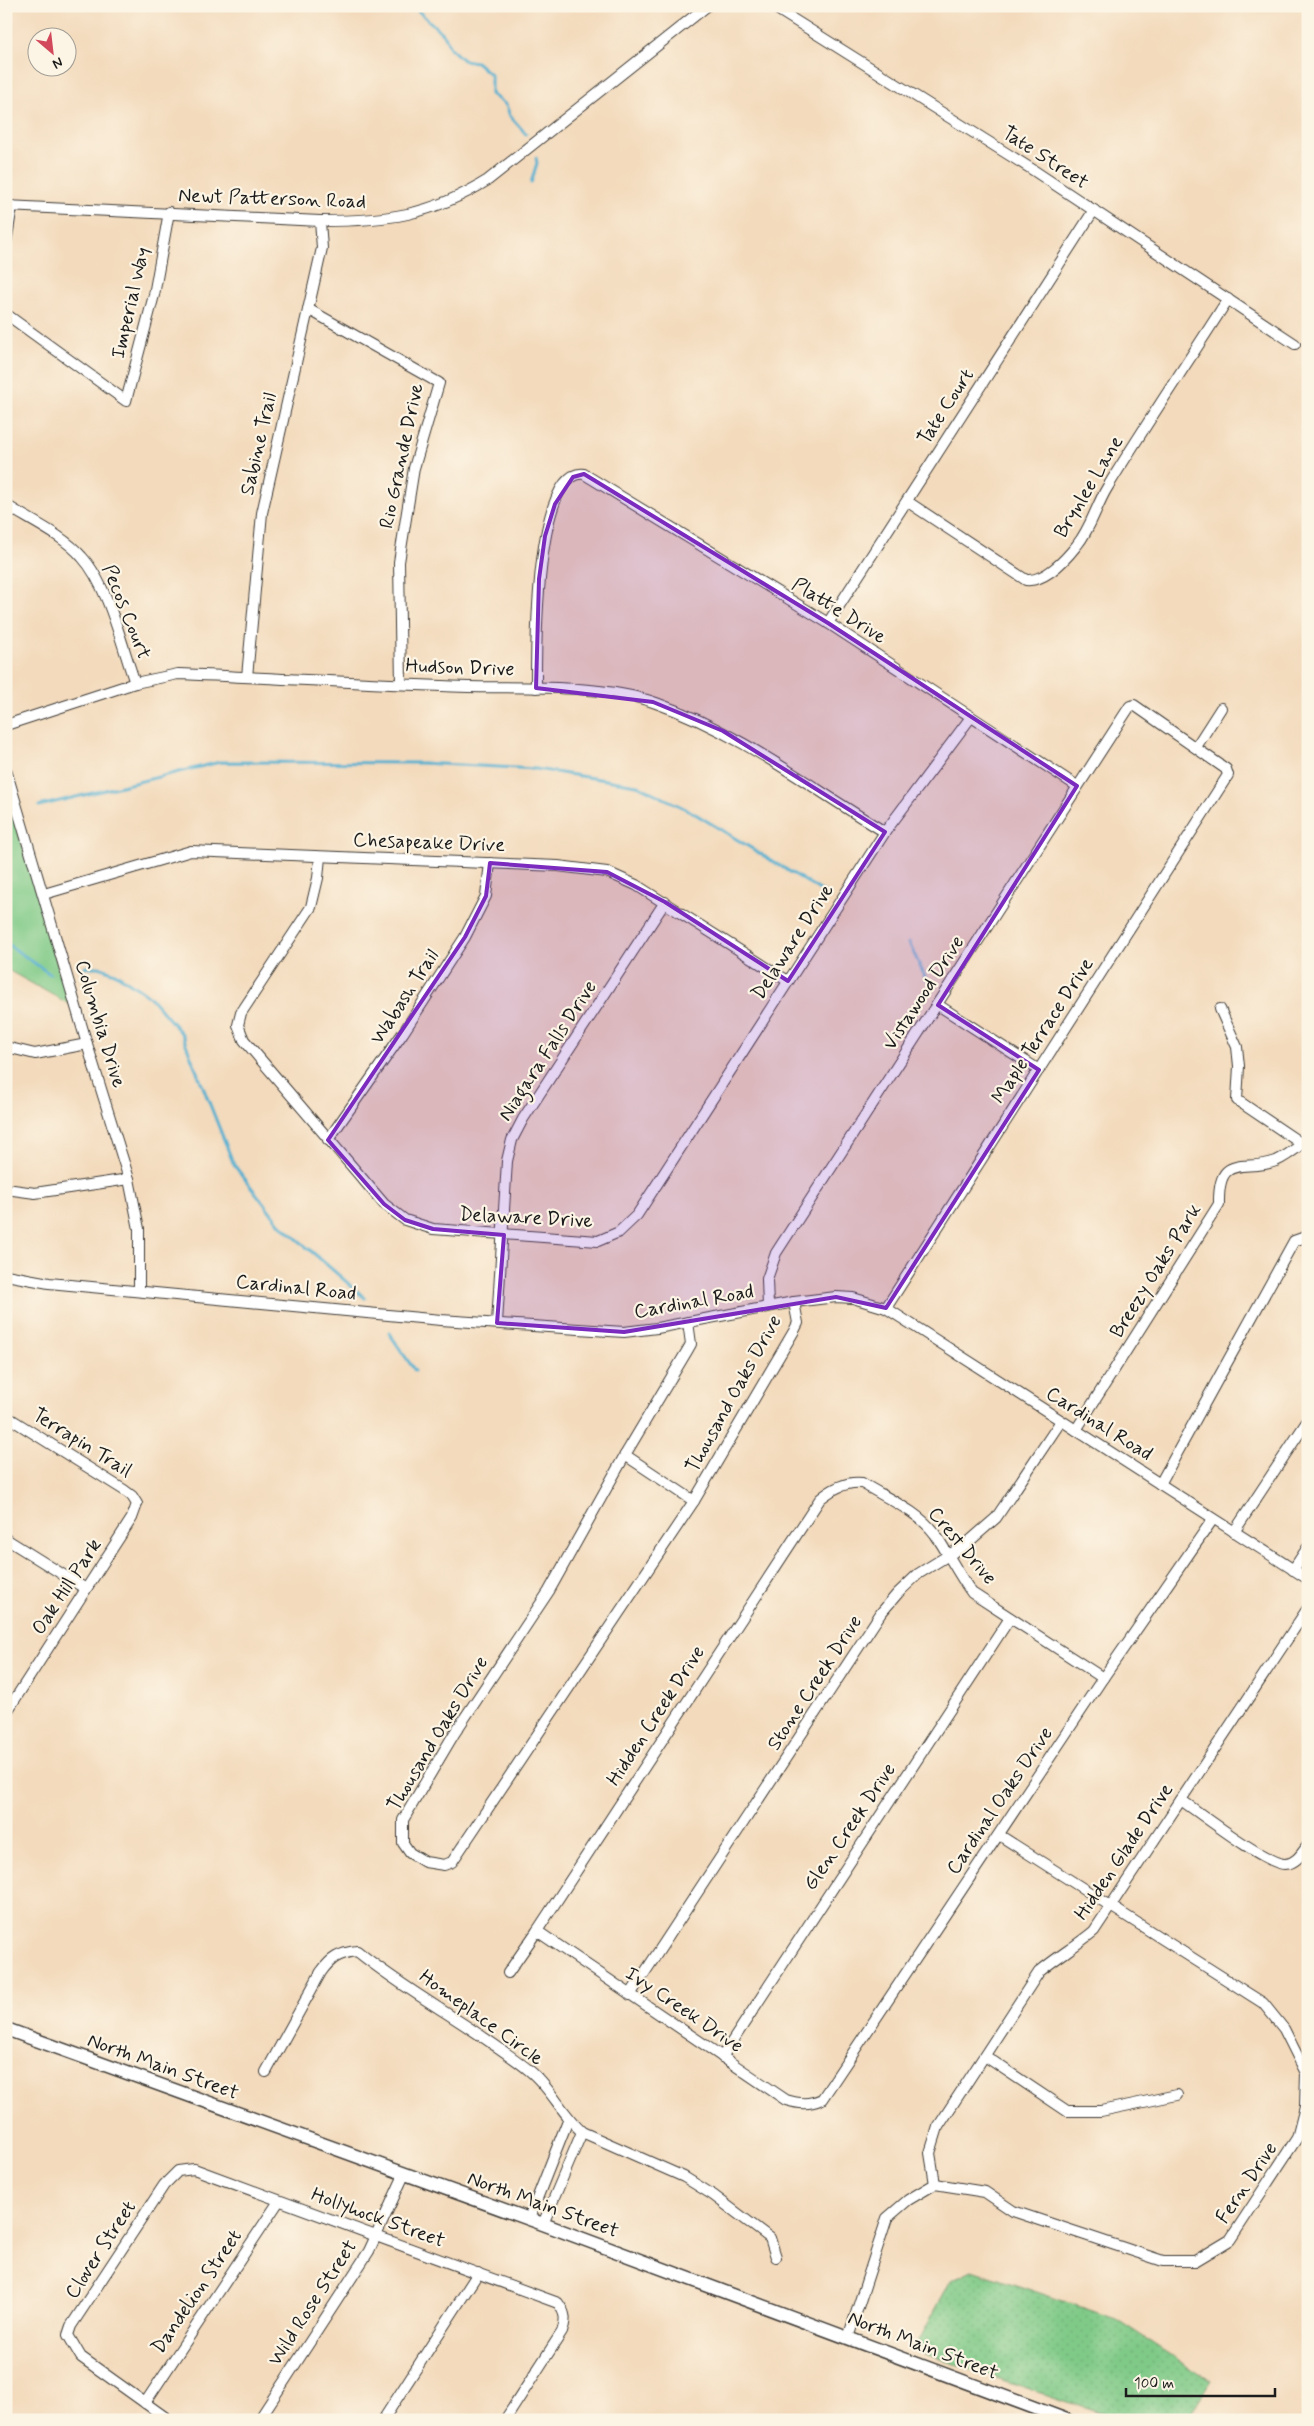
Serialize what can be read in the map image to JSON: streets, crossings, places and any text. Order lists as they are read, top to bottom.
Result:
{
  "streets": {
    "main road": ["North Main Street"],
    "street": [
      "Tate Street",
      "Newt Patterson Road",
      "Imperial Way",
      "Tate Court",
      "Sabine Trail",
      "Rio Grande Drive",
      "Brynlee Lane",
      "Platte Drive",
      "Pecos Court",
      "Hudson Drive",
      "Chesapeake Drive",
      "Delaware Drive",
      "Vistawood Drive",
      "Wabash Trail",
      "Columbia Drive",
      "Maple Terrace Drive",
      "Niagara Falls Drive",
      "Breezy Oaks Park",
      "Cardinal Road",
      "Thousand Oaks Drive",
      "Terrapin Trail",
      "Crest Drive",
      "Oak Hill Park",
      "Stone Creek Drive",
      "Hidden Creek Drive",
      "Cardinal Oaks Drive",
      "Glen Creek Drive",
      "Hidden Glade Drive",
      "Ivy Creek Drive",
      "Homeplace Circle",
      "Fern Drive",
      "Hollyhock Street",
      "Clover Street",
      "Dandelion Street",
      "Wild Rose Street"
    ]
  },
  "crossings": [
    ["Tate Street", "Tate Court"],
    ["Tate Street", "Brynlee Lane"],
    ["Newt Patterson Road", "Imperial Way"],
    ["Newt Patterson Road", "Sabine Trail"],
    ["Tate Court", "Brynlee Lane"],
    ["Tate Court", "Platte Drive"],
    ["Sabine Trail", "Rio Grande Drive"],
    ["Sabine Trail", "Hudson Drive"],
    ["Rio Grande Drive", "Hudson Drive"],
    ["Platte Drive", "Hudson Drive"],
    ["Platte Drive", "Delaware Drive"],
    ["Platte Drive", "Vistawood Drive"],
    ["Pecos Court", "Hudson Drive"],
    ["Hudson Drive", "Delaware Drive"],
    ["Chesapeake Drive", "Delaware Drive"],
    ["Chesapeake Drive", "Wabash Trail"],
    ["Chesapeake Drive", "Columbia Drive"],
    ["Chesapeake Drive", "Niagara Falls Drive"],
    ["Delaware Drive", "Wabash Trail"],
    ["Delaware Drive", "Niagara Falls Drive"],
    ["Vistawood Drive", "Maple Terrace Drive"],
    ["Vistawood Drive", "Cardinal Road"],
    ["Columbia Drive", "Cardinal Road"],
    ["Maple Terrace Drive", "Cardinal Road"],
    ["Niagara Falls Drive", "Cardinal Road"],
    ["Breezy Oaks Park", "Cardinal Road"],
    ["Cardinal Road", "Thousand Oaks Drive"],
    ["Cardinal Road", "Stone Creek Drive"],
    ["Cardinal Road", "Cardinal Oaks Drive"],
    ["Terrapin Trail", "Oak Hill Park"],
    ["Crest Drive", "Stone Creek Drive"],
    ["Crest Drive", "Hidden Creek Drive"],
    ["Crest Drive", "Cardinal Oaks Drive"],
    ["Crest Drive", "Glen Creek Drive"],
    ["Stone Creek Drive", "Ivy Creek Drive"],
    ["Hidden Creek Drive", "Ivy Creek Drive"],
    ["Cardinal Oaks Drive", "Ivy Creek Drive"],
    ["Cardinal Oaks Drive", "Fern Drive"],
    ["Glen Creek Drive", "Ivy Creek Drive"],
    ["Hidden Glade Drive", "Fern Drive"],
    ["North Main Street", "Wild Rose Street"],
    ["Hollyhock Street", "Clover Street"],
    ["Hollyhock Street", "Dandelion Street"],
    ["Hollyhock Street", "Wild Rose Street"],
    ["Clover Street", "Dandelion Street"]
  ],
  "scale_bar": "100 m",
  "north": "bottom right"
}
